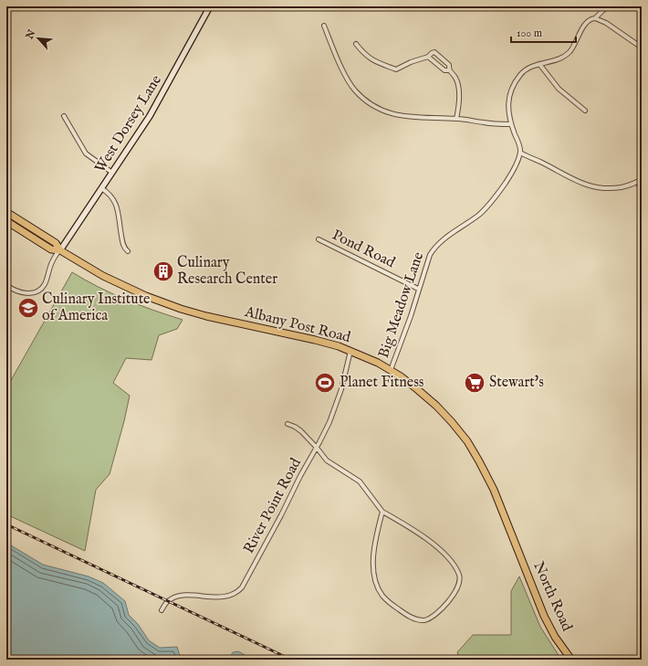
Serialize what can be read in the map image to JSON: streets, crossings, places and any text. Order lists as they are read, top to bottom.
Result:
{
  "streets": {
    "highway": ["Albany Post Road", "North Road"],
    "street": [
      "West Dorsey Lane",
      "Pond Road",
      "Big Meadow Lane",
      "River Point Road"
    ]
  },
  "crossings": [
    ["West Dorsey Lane", "Albany Post Road"],
    ["Pond Road", "Big Meadow Lane"],
    ["Big Meadow Lane", "Albany Post Road"],
    ["Albany Post Road", "River Point Road"],
    ["Albany Post Road", "North Road"]
  ],
  "places": {
    "building": ["Culinary Research Center"],
    "school or university": ["Culinary Institute of America"],
    "sports": ["Planet Fitness"],
    "supermarket": ["Stewart's"]
  },
  "scale_bar": "100 m",
  "north": "top left"
}
